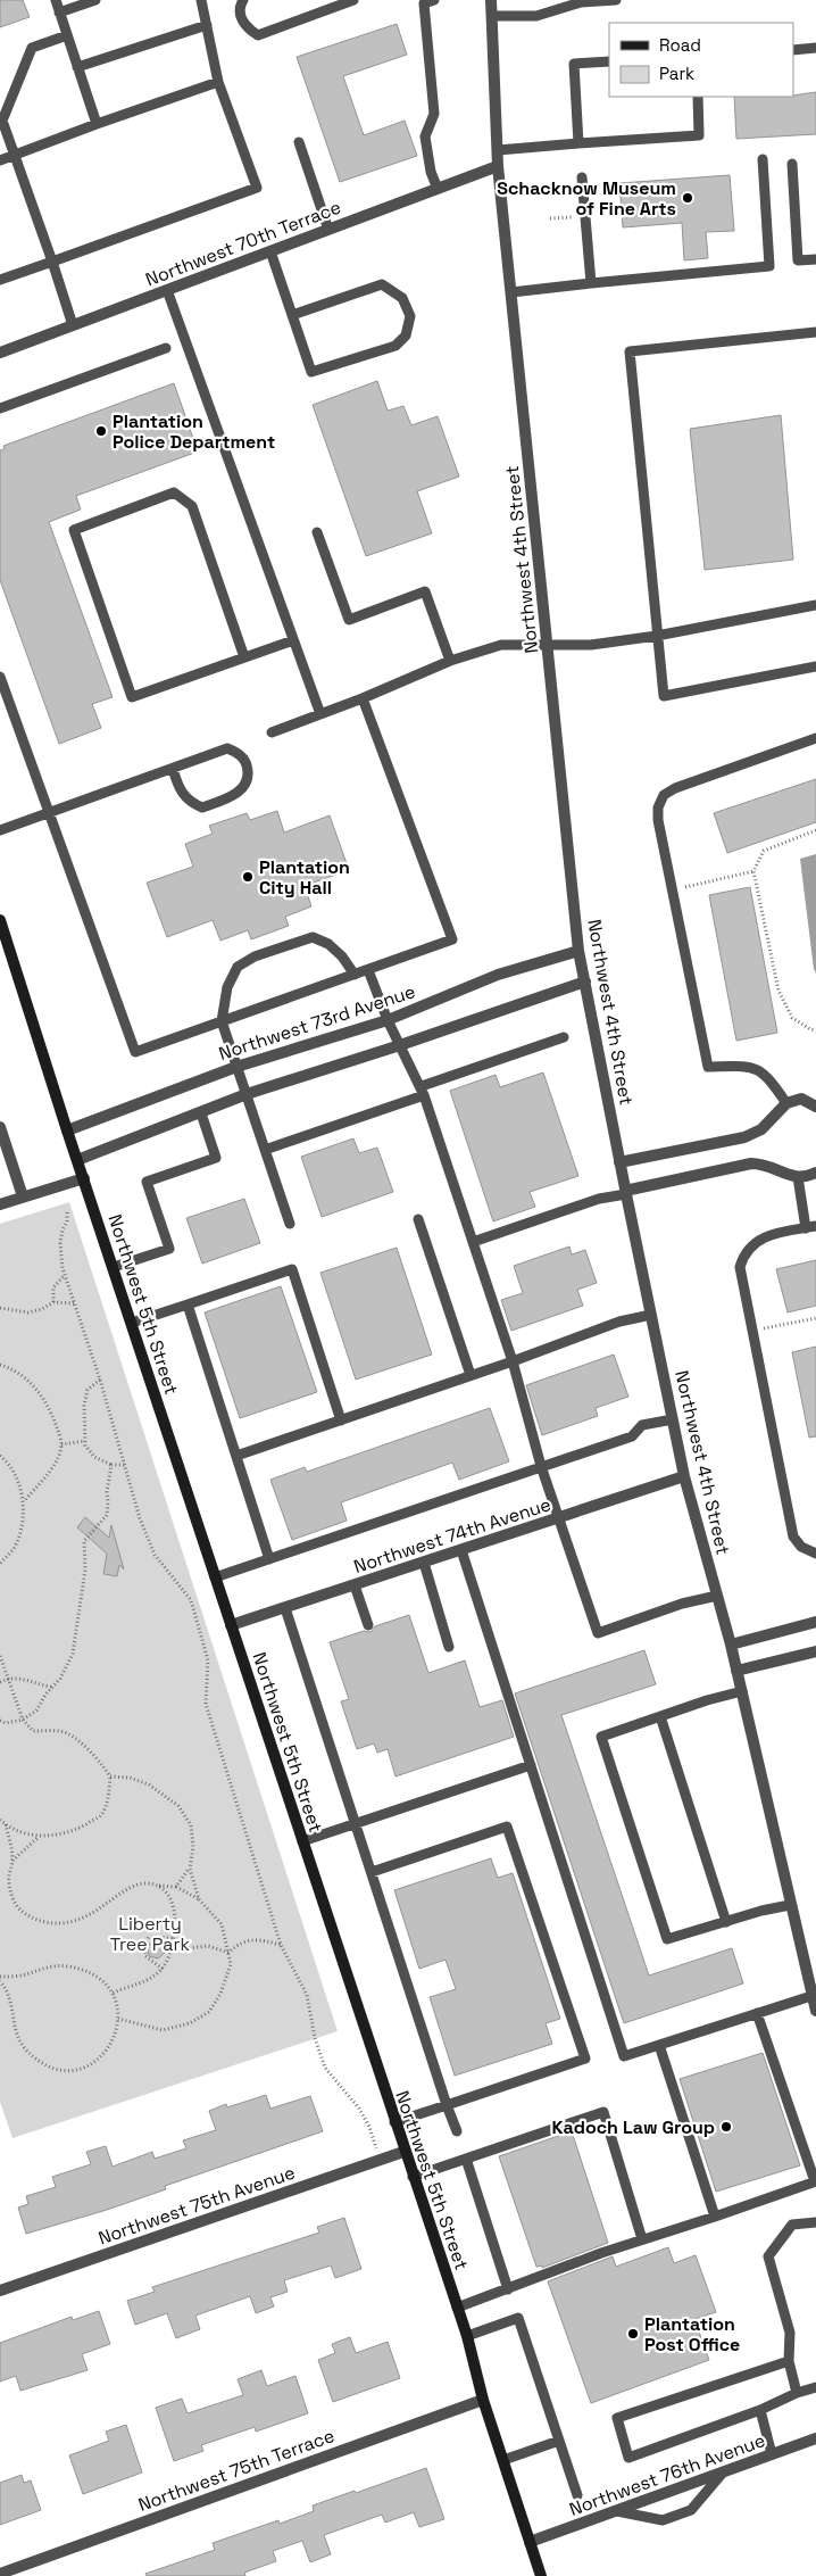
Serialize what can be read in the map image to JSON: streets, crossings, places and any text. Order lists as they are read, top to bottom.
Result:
{
  "streets": {
    "street": [
      "Northwest 70th Terrace",
      "Northwest 4th Street",
      "Northwest 73rd Avenue",
      "Northwest 5th Street",
      "Northwest 74th Avenue",
      "Northwest 75th Avenue",
      "Northwest 75th Terrace",
      "Northwest 76th Avenue"
    ]
  },
  "crossings": [
    ["Northwest 70th Terrace", "Northwest 4th Street"],
    ["Northwest 4th Street", "Northwest 73rd Avenue"],
    ["Northwest 4th Street", "Northwest 74th Avenue"],
    ["Northwest 73rd Avenue", "Northwest 5th Street"],
    ["Northwest 5th Street", "Northwest 74th Avenue"],
    ["Northwest 5th Street", "Northwest 75th Avenue"],
    ["Northwest 5th Street", "Northwest 75th Terrace"],
    ["Northwest 5th Street", "Northwest 76th Avenue"]
  ],
  "parks": ["Liberty Tree Park"],
  "places": [
    "Schacknow Museum of Fine Arts",
    "Plantation Police Department",
    "Plantation City Hall",
    "Kadoch Law Group",
    "Plantation Post Office"
  ],
  "legend": ["Road", "Park"]
}
